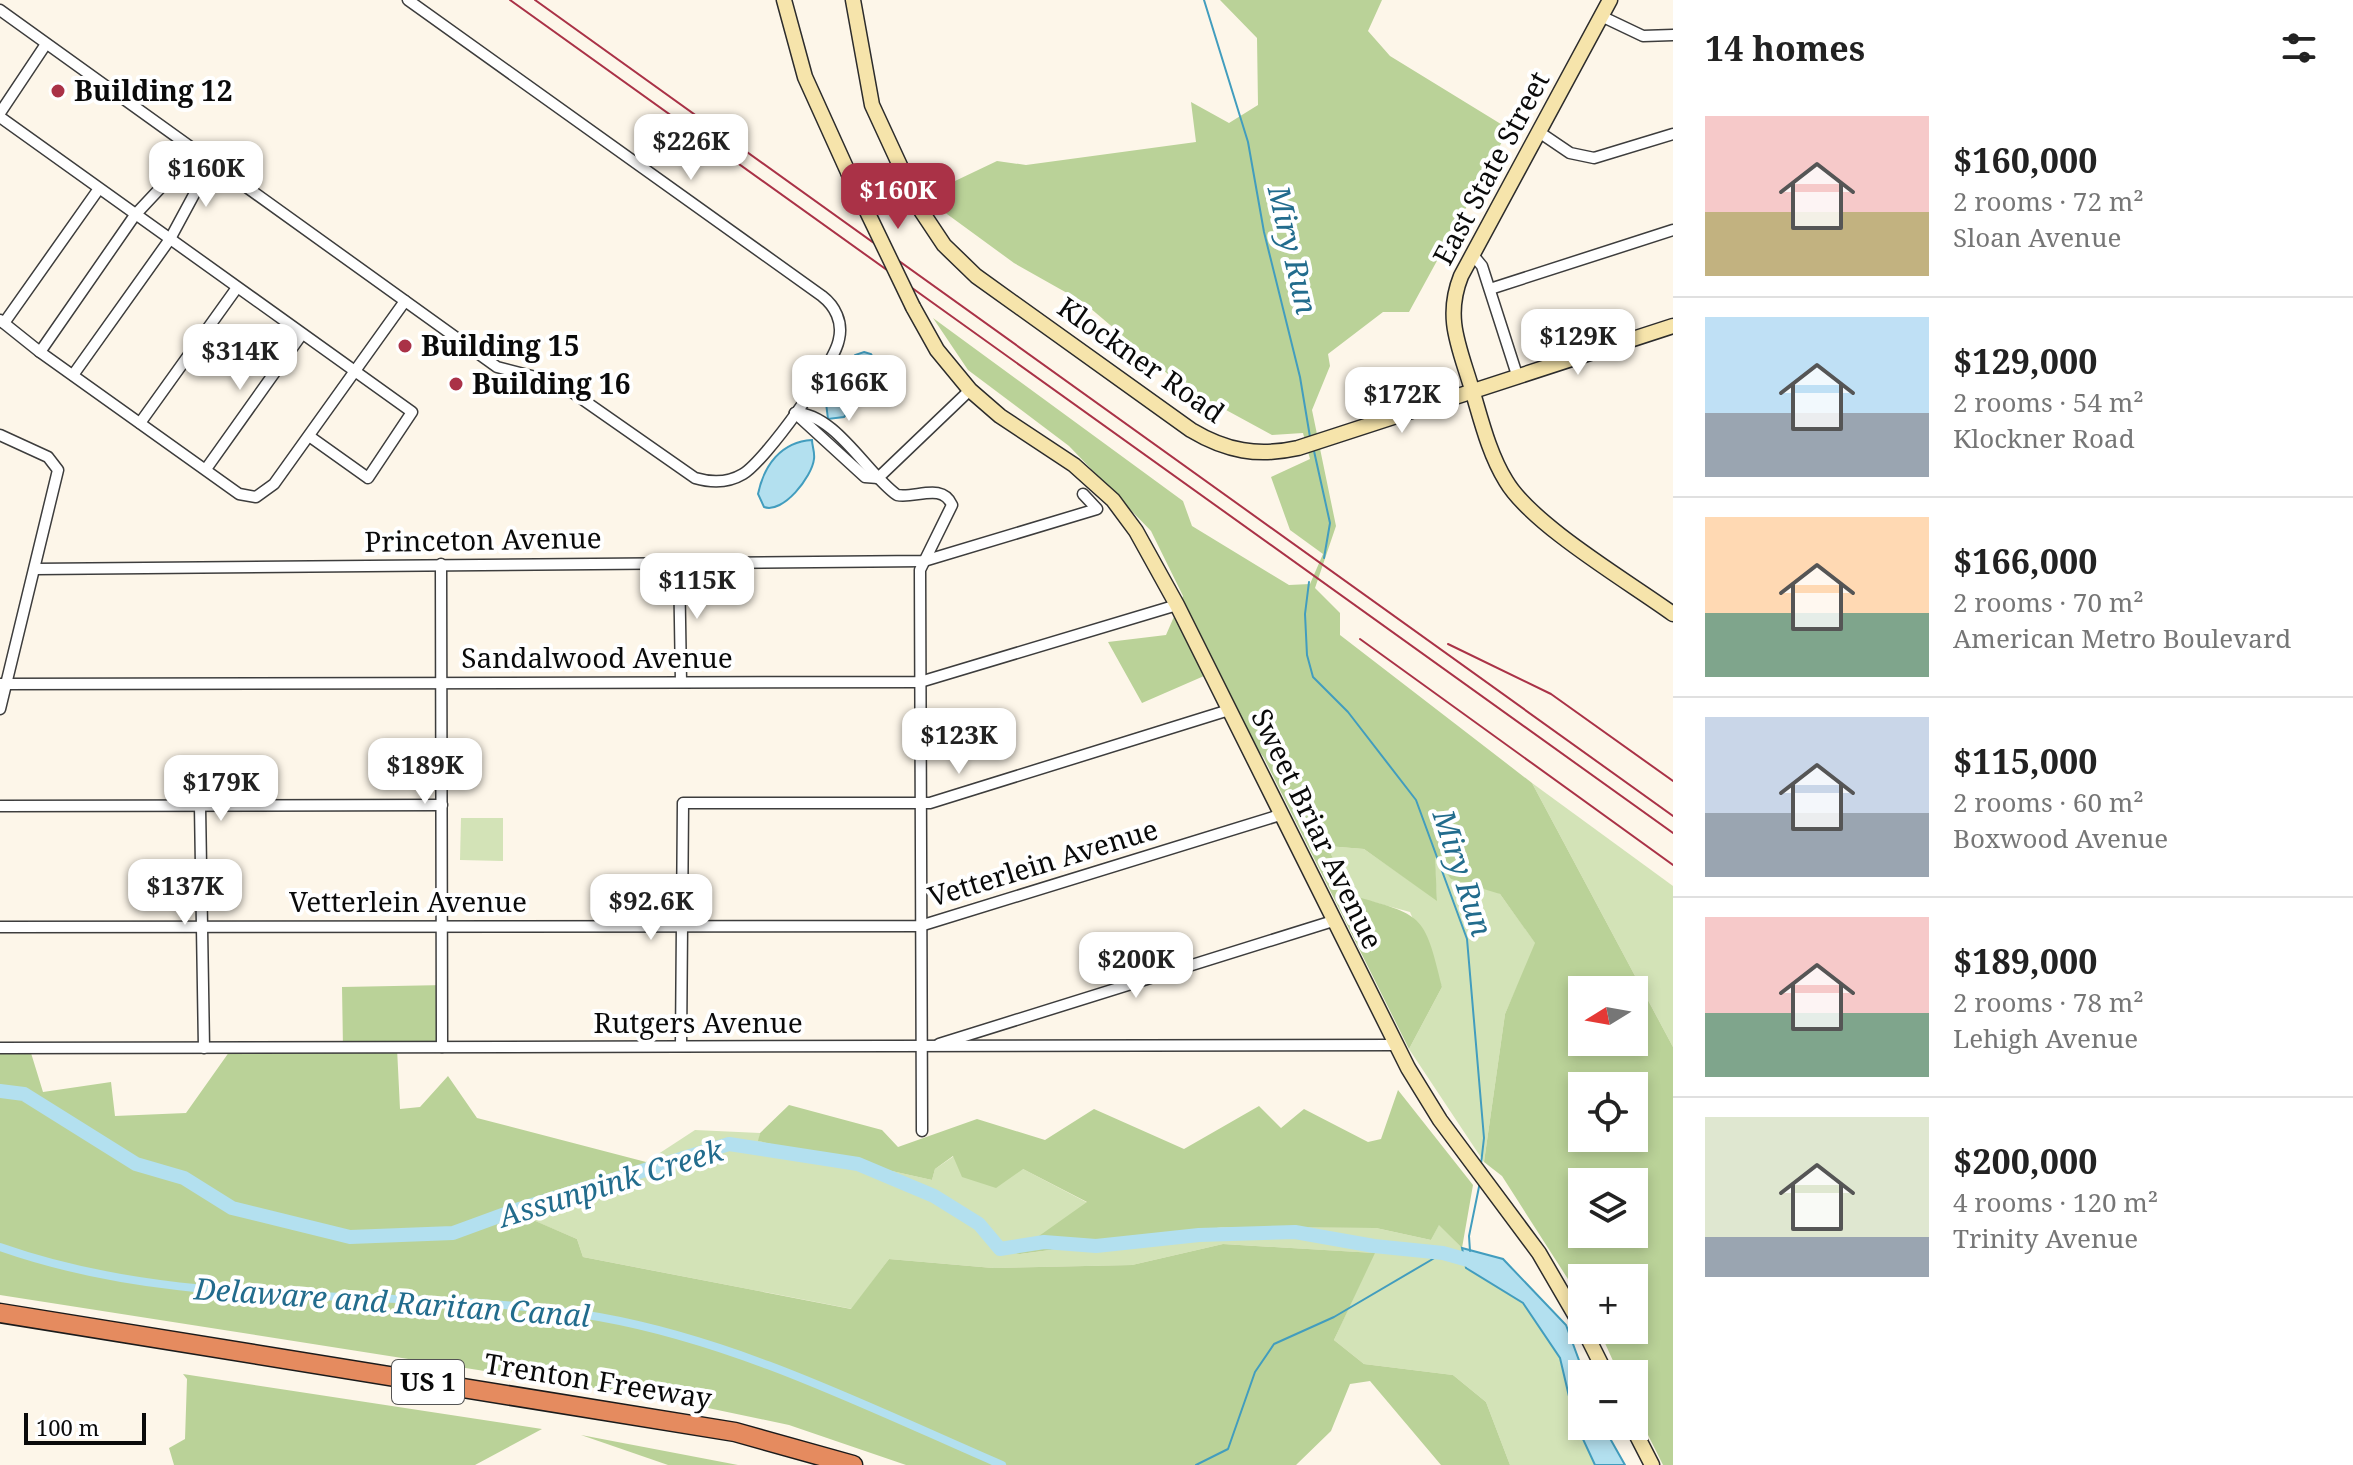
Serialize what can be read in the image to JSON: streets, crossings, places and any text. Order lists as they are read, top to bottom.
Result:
{
  "streets": {
    "highway": ["Trenton Freeway", "US 1"],
    "main road": ["East State Street", "Klockner Road", "Sweet Briar Avenue"],
    "street": [
      "Princeton Avenue",
      "Sandalwood Avenue",
      "Vetterlein Avenue",
      "Rutgers Avenue"
    ]
  },
  "crossings": [
    ["East State Street", "Klockner Road"],
    ["Sandalwood Avenue", "Sweet Briar Avenue"],
    ["Sweet Briar Avenue", "Vetterlein Avenue"],
    ["Sweet Briar Avenue", "Rutgers Avenue"]
  ],
  "water": ["Miry Run", "Assunpink Creek", "Delaware and Raritan Canal"],
  "places": ["Building 12", "Building 15", "Building 16"],
  "scale_bar": "100 m",
  "north": "left",
  "page": {
    "heading": "14 homes",
    "list": [
      {
        "name": "$160,000",
        "note": "2 rooms · 72 m² · Sloan Avenue"
      },
      {
        "name": "$129,000",
        "note": "2 rooms · 54 m² · Klockner Road"
      },
      {
        "name": "$166,000",
        "note": "2 rooms · 70 m² · American Metro Boulevard"
      },
      {
        "name": "$115,000",
        "note": "2 rooms · 60 m² · Boxwood Avenue"
      },
      {
        "name": "$189,000",
        "note": "2 rooms · 78 m² · Lehigh Avenue"
      },
      {
        "name": "$200,000",
        "note": "4 rooms · 120 m² · Trinity Avenue"
      }
    ],
    "price": [
      "$226K",
      "$160K",
      "$160K",
      "$129K",
      "$314K",
      "$166K",
      "$172K",
      "$115K",
      "$123K",
      "$189K",
      "$179K",
      "$137K",
      "$92.6K",
      "$200K"
    ],
    "map_buttons": ["+", "−"],
    "scale": "100 m"
  }
}
